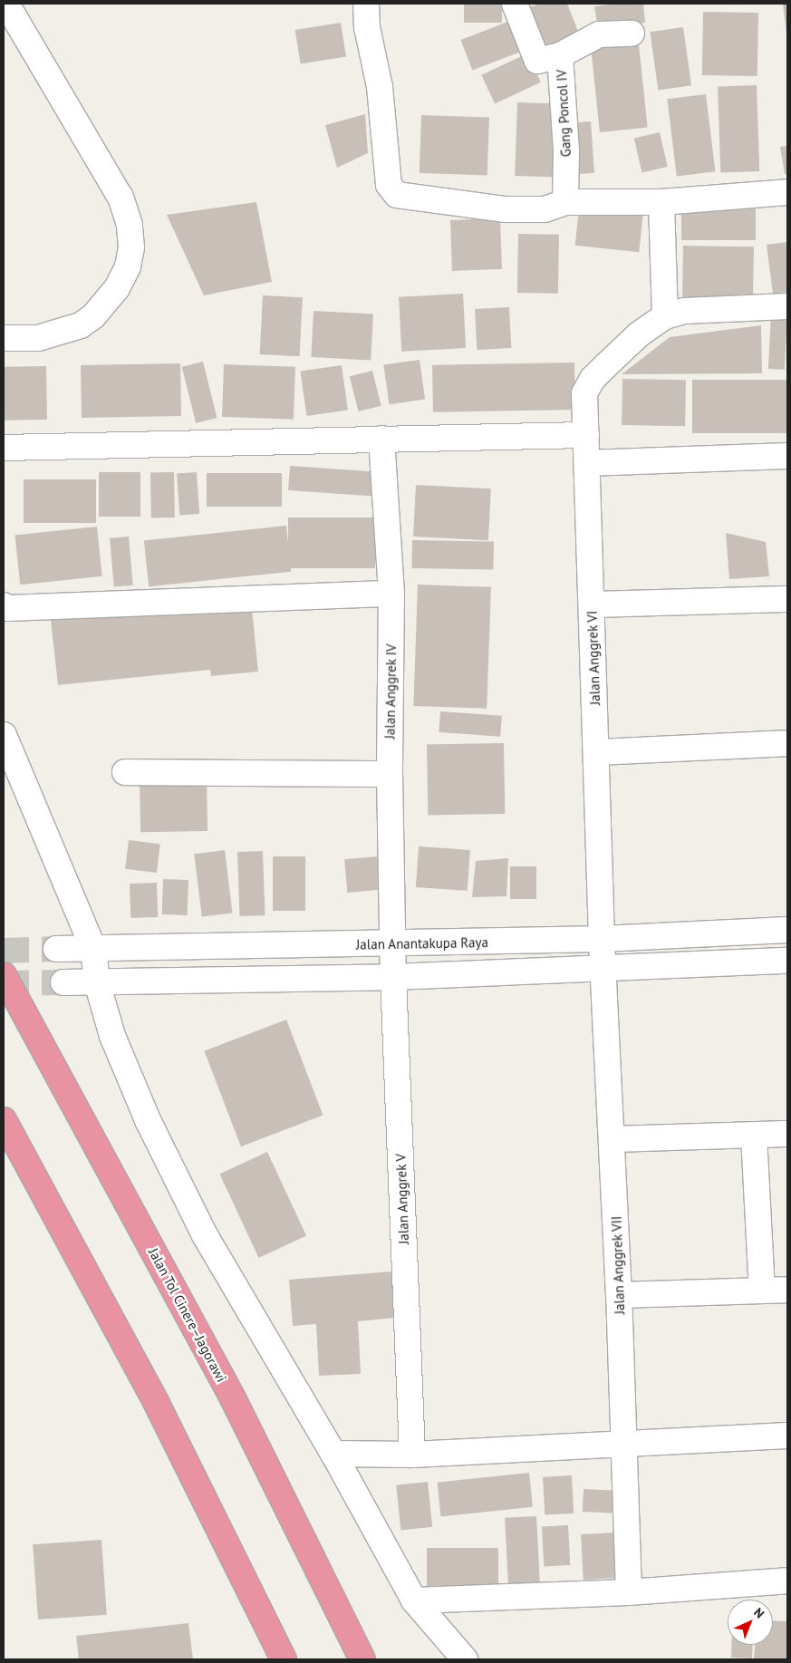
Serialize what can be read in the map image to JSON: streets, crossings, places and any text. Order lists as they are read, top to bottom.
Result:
{
  "streets": {
    "highway": ["Jalan Tol Cinere–Jagorawi"],
    "street": [
      "Gang Poncol IV",
      "Jalan Anggrek VI",
      "Jalan Anggrek IV",
      "Jalan Anantakupa Raya",
      "Jalan Anggrek V",
      "Jalan Anggrek VII"
    ]
  },
  "crossings": [
    ["Jalan Anggrek VI", "Jalan Anantakupa Raya"],
    ["Jalan Anggrek VI", "Jalan Anggrek VII"],
    ["Jalan Anggrek IV", "Jalan Anantakupa Raya"],
    ["Jalan Anggrek IV", "Jalan Anggrek V"],
    ["Jalan Anantakupa Raya", "Jalan Anggrek V"],
    ["Jalan Anantakupa Raya", "Jalan Anggrek VII"]
  ],
  "north": "top right"
}
